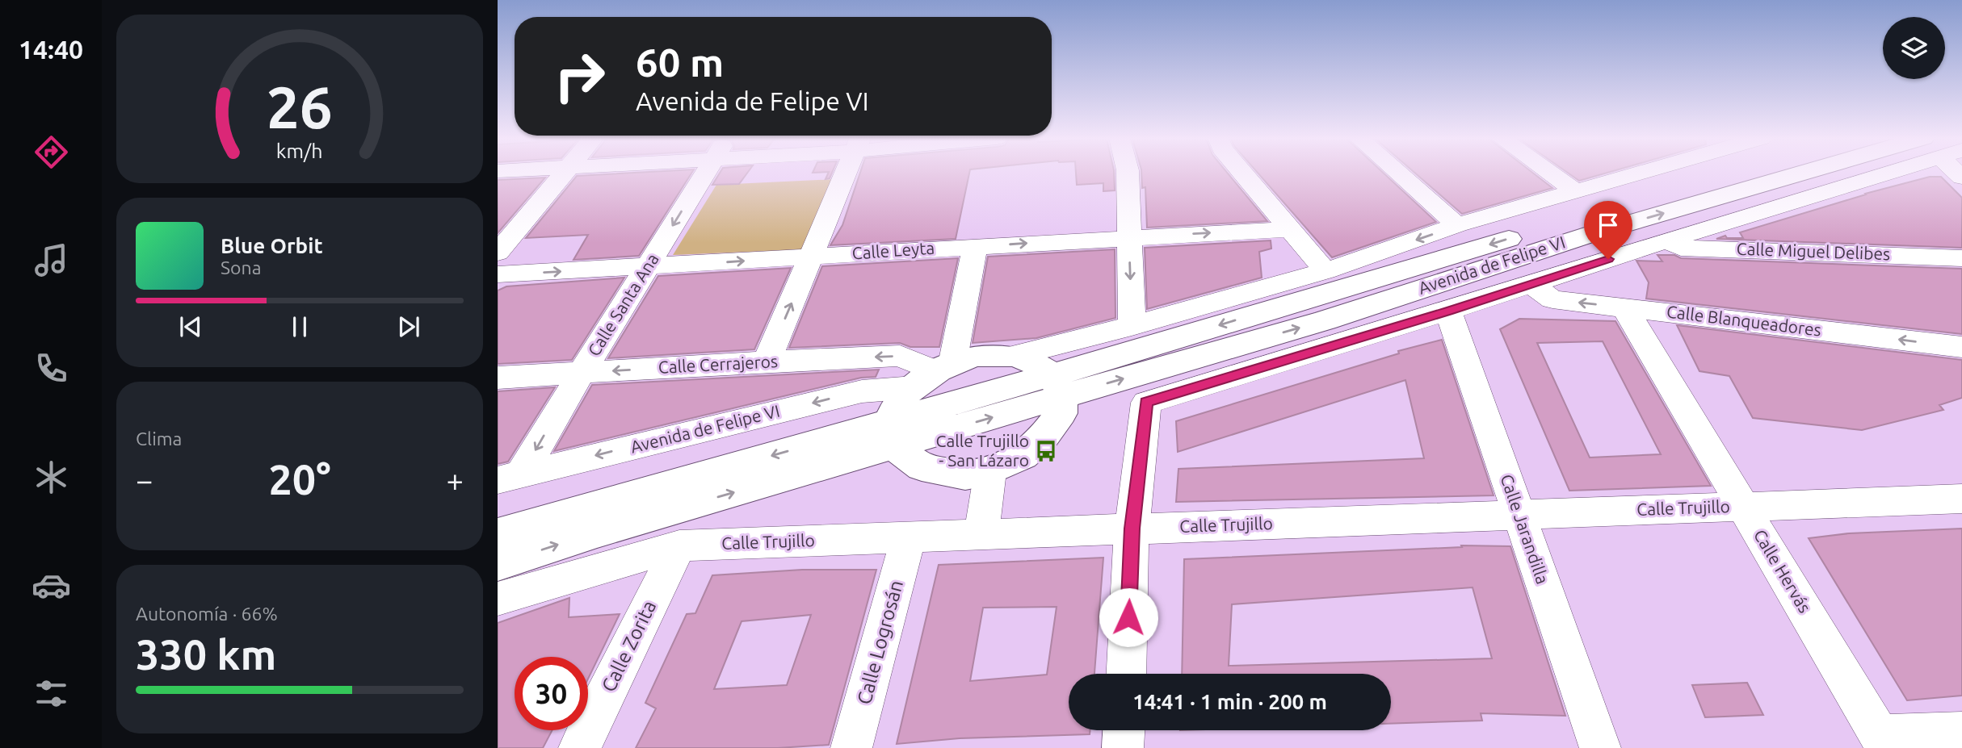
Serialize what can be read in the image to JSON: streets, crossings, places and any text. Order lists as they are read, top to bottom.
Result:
{
  "streets": {
    "highway": ["Avenida de Felipe VI"],
    "street": [
      "Calle Leyta",
      "Calle Miguel Delibes",
      "Calle Santa Ana",
      "Calle Blanqueadores",
      "Calle Cerrajeros",
      "Calle Trujillo",
      "Calle Jarandilla",
      "Calle Hervás",
      "Calle Logrosán",
      "Calle Zorita"
    ]
  },
  "crossings": [
    ["Calle Leyta", "Calle Santa Ana"],
    ["Calle Miguel Delibes", "Avenida de Felipe VI"],
    ["Avenida de Felipe VI", "Calle Santa Ana"],
    ["Avenida de Felipe VI", "Calle Blanqueadores"],
    ["Avenida de Felipe VI", "Calle Cerrajeros"],
    ["Avenida de Felipe VI", "Calle Trujillo"],
    ["Avenida de Felipe VI", "Calle Jarandilla"],
    ["Calle Santa Ana", "Calle Cerrajeros"],
    ["Calle Blanqueadores", "Calle Hervás"],
    ["Calle Trujillo", "Calle Jarandilla"],
    ["Calle Trujillo", "Calle Hervás"],
    ["Calle Trujillo", "Calle Logrosán"],
    ["Calle Trujillo", "Calle Zorita"]
  ],
  "one_way": ["Calle Blanqueadores", "Calle Cerrajeros"],
  "places": {
    "bus stop": ["Calle Trujillo - San Lázaro"]
  },
  "page": {
    "tabs": "14:40",
    "turn": ["60 m", "Avenida de Felipe VI"],
    "song": ["Blue Orbit", "Sona"],
    "tile": [
      "Clima",
      ["Autonomía · 66%", "330 km"]
    ],
    "heat": ["−", "20°", "+"],
    "limit": "30",
    "trip": "14:41 · 1 min · 200 m",
    "gauge": ["26", "km/h"]
  }
}
